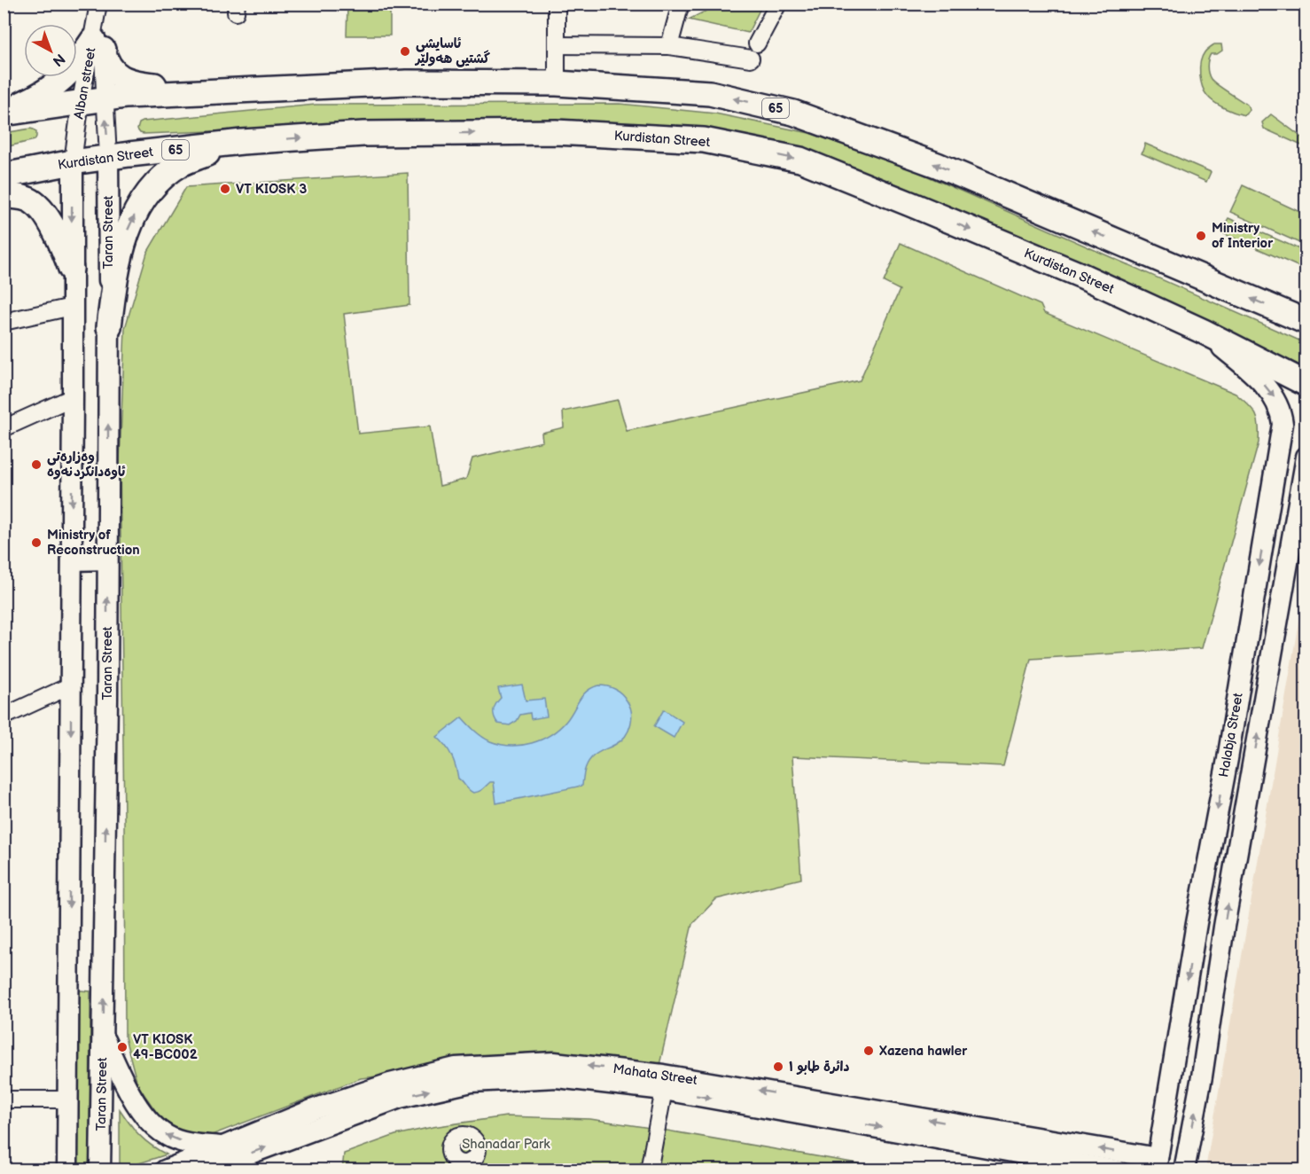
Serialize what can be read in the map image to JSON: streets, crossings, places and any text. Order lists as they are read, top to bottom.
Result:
{
  "streets": {
    "highway": ["65", "Kurdistan Street"],
    "main road": ["Taran Street", "Halabja Street", "Mahata Street"],
    "street": ["Alban street"]
  },
  "crossings": [
    ["Alban street", "65"],
    ["Alban street", "Kurdistan Street"],
    ["Alban street", "Taran Street"],
    ["Kurdistan Street", "Taran Street"],
    ["Kurdistan Street", "Halabja Street"],
    ["Halabja Street", "Mahata Street"]
  ],
  "parks": ["Shanadar Park"],
  "places": [
    "ئاسایشی گشتیی هەولێر",
    "VT KIOSK 3",
    "Ministry of Interior",
    "وەزارەتی ئاوەدانکردنەوە",
    "Ministry of Reconstruction",
    "VT KIOSK 49-BC002",
    "Xazena hawler",
    "دائرة طابو ١"
  ],
  "north": "bottom right"
}
